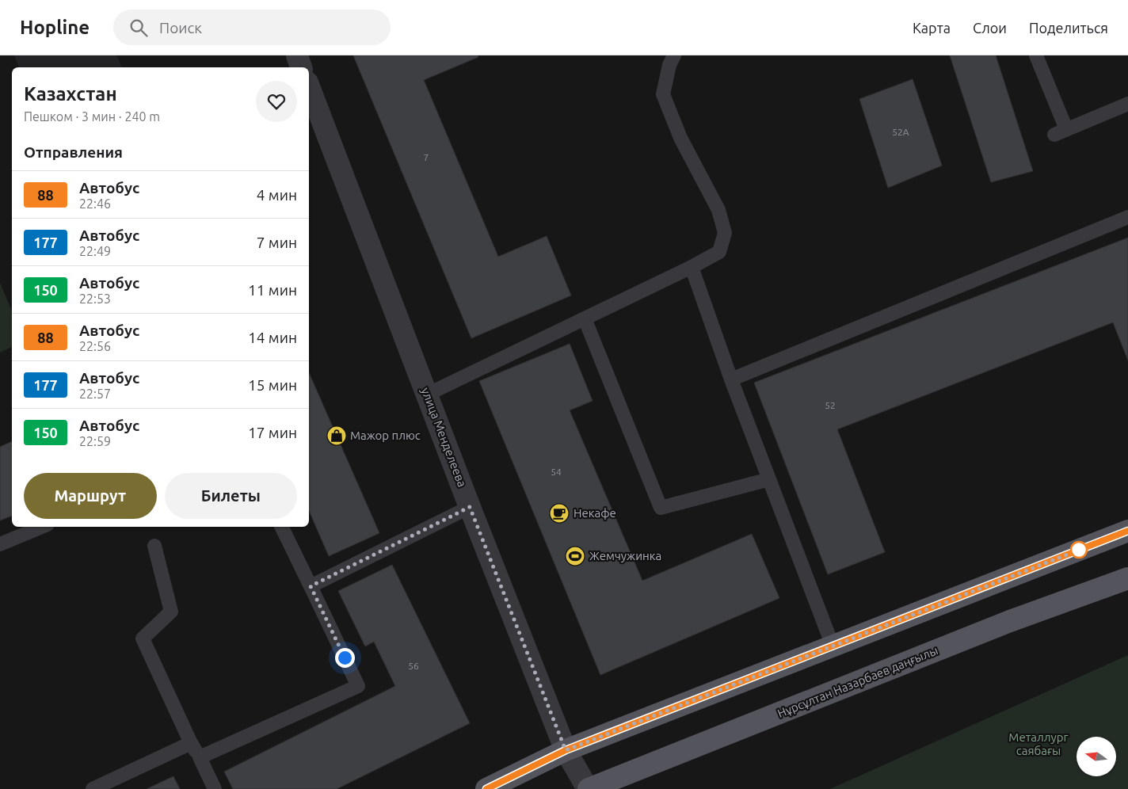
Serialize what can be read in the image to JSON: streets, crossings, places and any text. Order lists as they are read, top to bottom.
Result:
{
  "streets": {
    "main road": ["Нұрсұлтан Назарбаев даңғылы"],
    "street": ["улица Менделеева"]
  },
  "crossings": [
    ["улица Менделеева", "Нұрсұлтан Назарбаев даңғылы"]
  ],
  "parks": ["Металлург саябағы"],
  "places": {
    "shop": ["Мажор плюс"],
    "cafe": ["Некафе"],
    "sports": ["Жемчужинка"]
  },
  "lines": ["bus line 88"],
  "house_numbers": [
    "52А",
    "7",
    "52",
    "54",
    "56"
  ],
  "north": "left",
  "page": {
    "header": "Hopline",
    "search": "Поиск",
    "nav": ["Карта", "Слои", "Поделиться"],
    "heading": [
      ["Казахстан", "Пешком · 3 мин · 240 m"],
      "Отправления"
    ],
    "list": [
      {
        "mark": "88",
        "name": "Автобус",
        "note": "22:46",
        "value": "4 мин"
      },
      {
        "mark": "177",
        "name": "Автобус",
        "note": "22:49",
        "value": "7 мин"
      },
      {
        "mark": "150",
        "name": "Автобус",
        "note": "22:53",
        "value": "11 мин"
      },
      {
        "mark": "88",
        "name": "Автобус",
        "note": "22:56",
        "value": "14 мин"
      },
      {
        "mark": "177",
        "name": "Автобус",
        "note": "22:57",
        "value": "15 мин"
      },
      {
        "mark": "150",
        "name": "Автобус",
        "note": "22:59",
        "value": "17 мин"
      }
    ],
    "buttons": ["Маршрут", "Билеты"]
  }
}
